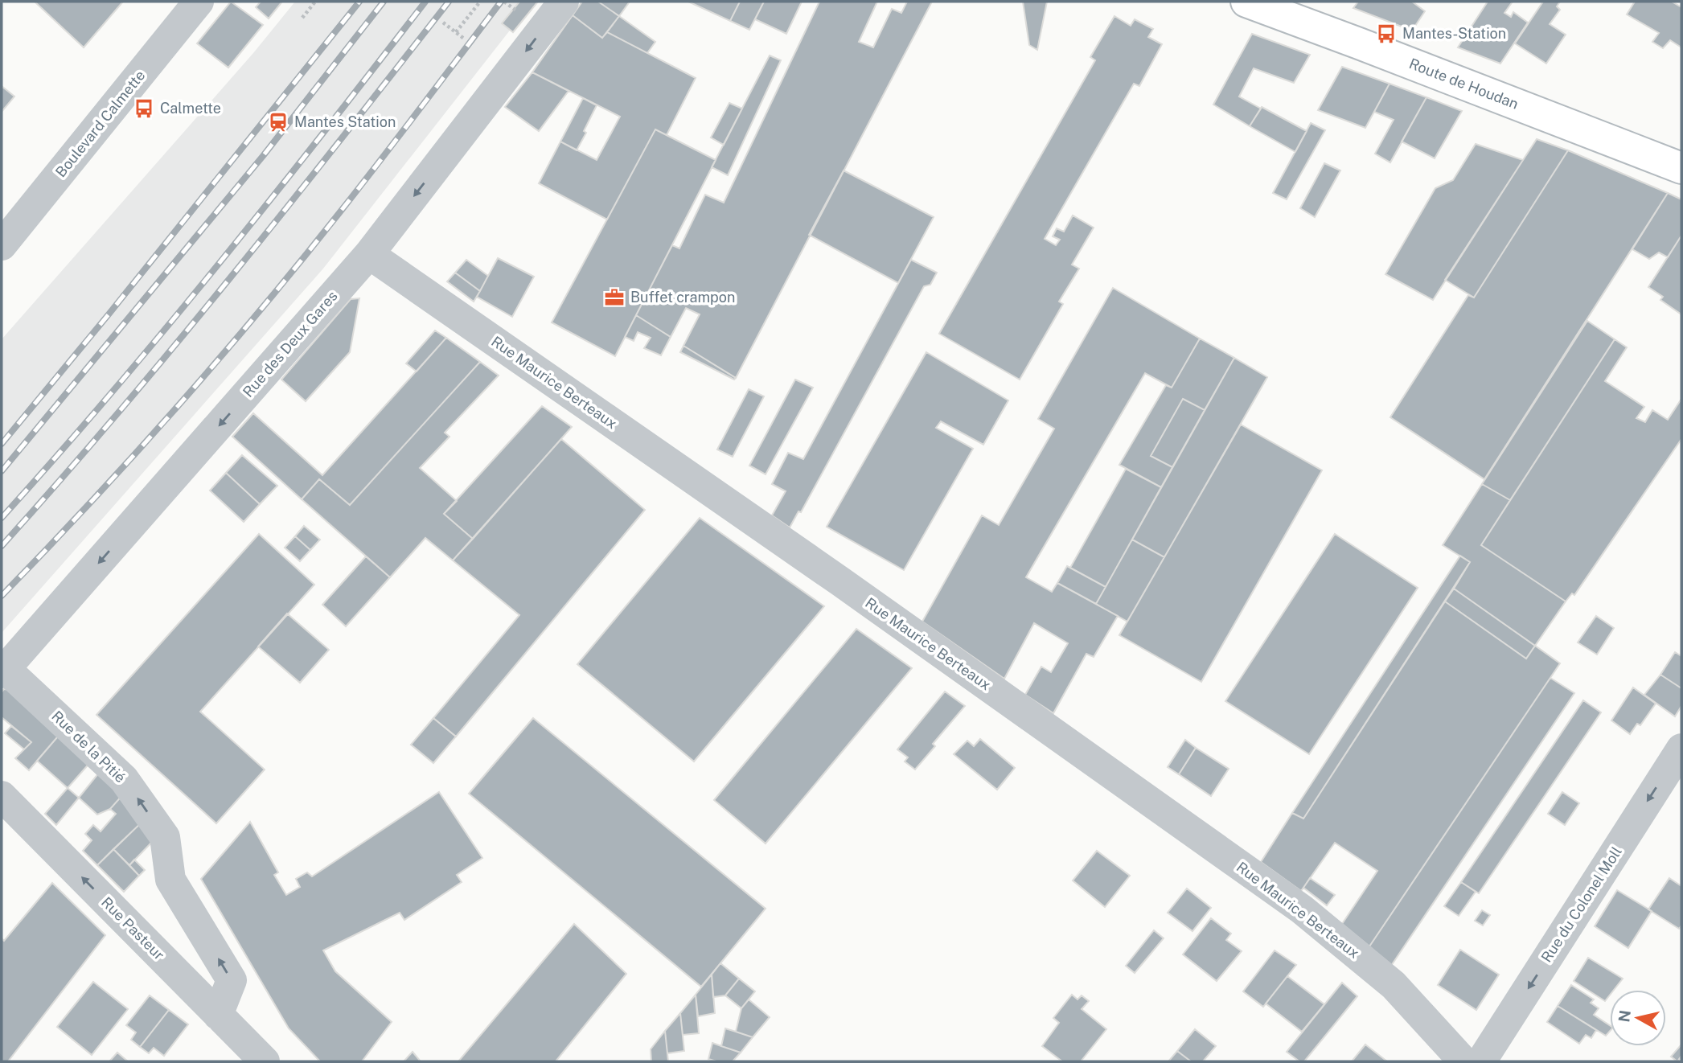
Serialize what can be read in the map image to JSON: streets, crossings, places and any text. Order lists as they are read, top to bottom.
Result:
{
  "streets": {
    "main road": ["Route de Houdan"],
    "street": [
      "Boulevard Calmette",
      "Rue des Deux Gares",
      "Rue Maurice Berteaux",
      "Rue de la Pitié",
      "Rue du Colonel Moll",
      "Rue Pasteur"
    ]
  },
  "crossings": [
    ["Rue des Deux Gares", "Rue Maurice Berteaux"],
    ["Rue des Deux Gares", "Rue de la Pitié"],
    ["Rue de la Pitié", "Rue Pasteur"]
  ],
  "one_way": [
    "Rue des Deux Gares",
    "Rue de la Pitié",
    "Rue du Colonel Moll",
    "Rue Pasteur"
  ],
  "places": {
    "bus stop": ["Mantes-Station", "Calmette"],
    "station": ["Mantes Station"],
    "office": ["Buffet crampon"]
  },
  "north": "left"
}
